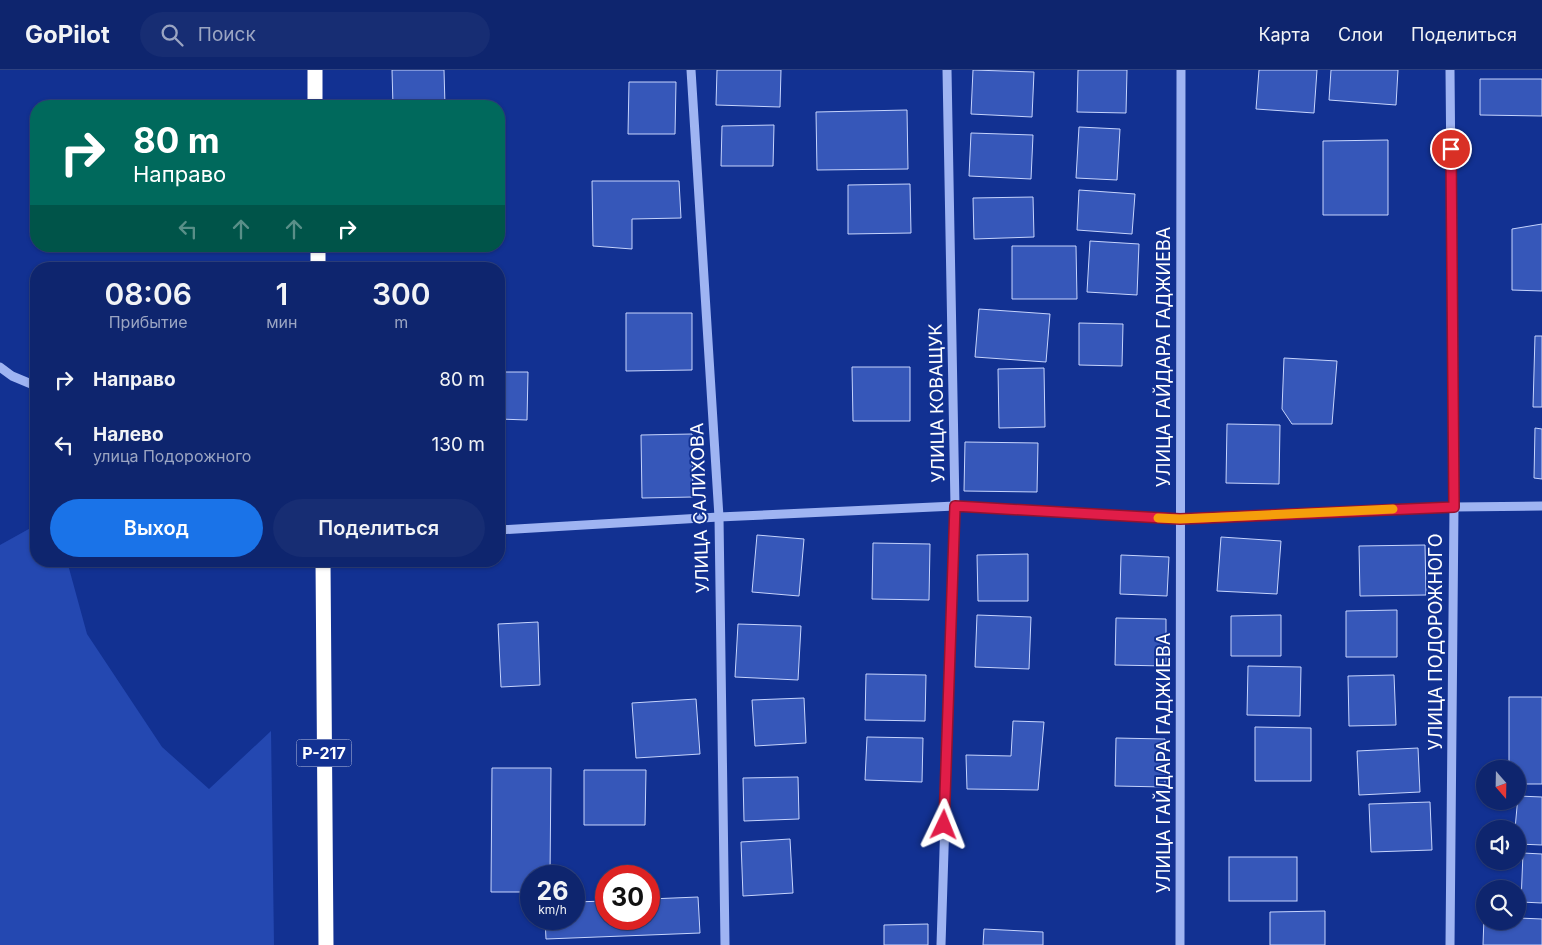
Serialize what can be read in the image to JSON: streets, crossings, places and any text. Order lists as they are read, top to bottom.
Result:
{
  "streets": {
    "highway": ["Р-217"],
    "street": [
      "УЛИЦА ГАЙДАРА ГАДЖИЕВА",
      "УЛИЦА КОВАЩУК",
      "УЛИЦА САЛИХОВА",
      "УЛИЦА ПОДОРОЖНОГО"
    ]
  },
  "north": "bottom",
  "page": {
    "header": "GoPilot",
    "search": "Поиск",
    "nav": ["Карта", "Слои", "Поделиться"],
    "turn": ["80 m", "Направо"],
    "eta": [
      "08:06",
      "Прибытие",
      "1",
      "мин",
      "300",
      "m"
    ],
    "list": [
      {
        "name": "Направо",
        "value": "80 m"
      },
      {
        "name": "Налево",
        "note": "улица Подорожного",
        "value": "130 m"
      }
    ],
    "buttons": ["Выход", "Поделиться"],
    "speed": "26 km/h",
    "limit": "30"
  }
}
